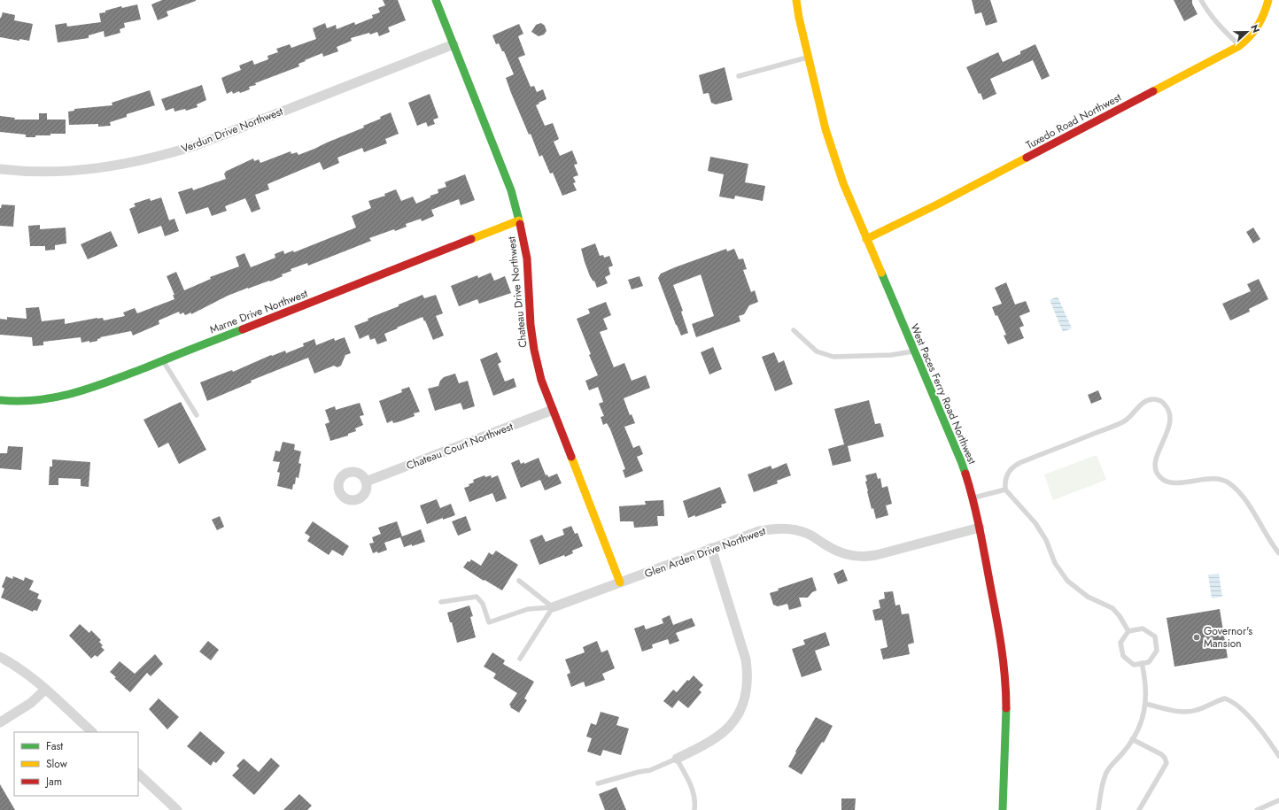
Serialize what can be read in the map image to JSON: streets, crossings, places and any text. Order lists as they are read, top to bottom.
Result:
{
  "streets": {
    "street": [
      "Tuxedo Road Northwest",
      "Verdun Drive Northwest",
      "Chateau Drive Northwest",
      "Marne Drive Northwest",
      "West Paces Ferry Road Northwest",
      "Chateau Court Northwest",
      "Glen Arden Drive Northwest"
    ]
  },
  "crossings": [
    ["Tuxedo Road Northwest", "West Paces Ferry Road Northwest"],
    ["Verdun Drive Northwest", "Chateau Drive Northwest"],
    ["Chateau Drive Northwest", "Marne Drive Northwest"],
    ["Chateau Drive Northwest", "Chateau Court Northwest"],
    ["Chateau Drive Northwest", "Glen Arden Drive Northwest"],
    ["West Paces Ferry Road Northwest", "Glen Arden Drive Northwest"]
  ],
  "places": ["Governor's Mansion"],
  "legend": ["Fast", "Slow", "Jam"],
  "north": "right"
}
